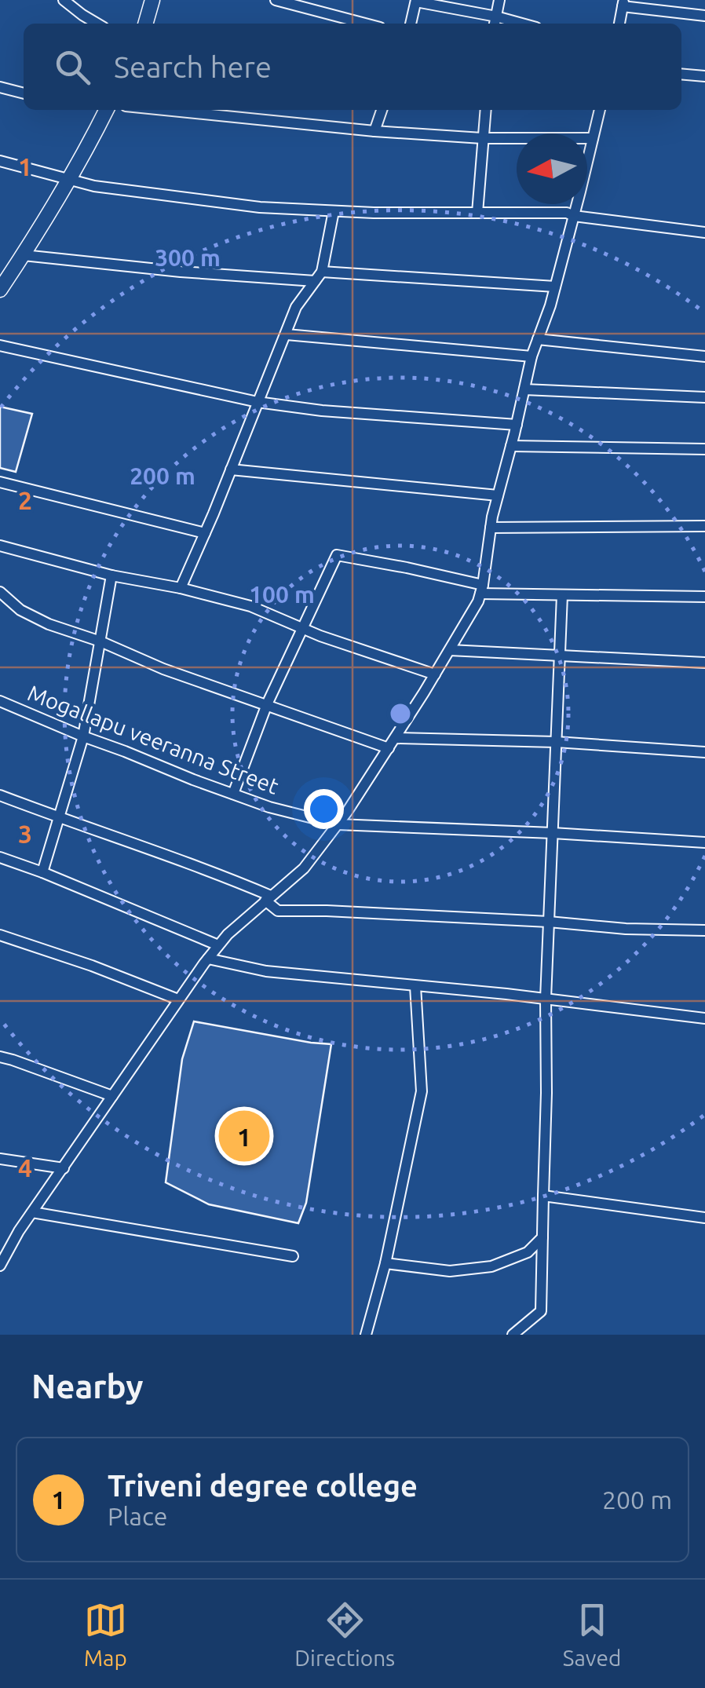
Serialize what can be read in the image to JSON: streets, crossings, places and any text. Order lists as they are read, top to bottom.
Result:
{
  "streets": {
    "street": ["Mogallapu veeranna Street"]
  },
  "north": "left",
  "page": {
    "search": "Search here",
    "pins": "1",
    "heading": "Nearby",
    "list": [
      {
        "mark": "1",
        "name": "Triveni degree college",
        "note": "Place",
        "value": "200 m"
      }
    ],
    "nav": ["Map", "Directions", "Saved"]
  },
  "grid": {
    "rows": [
      "1",
      "2",
      "3",
      "4"
    ]
  },
  "rings": ["300 m", "200 m", "100 m"]
}
